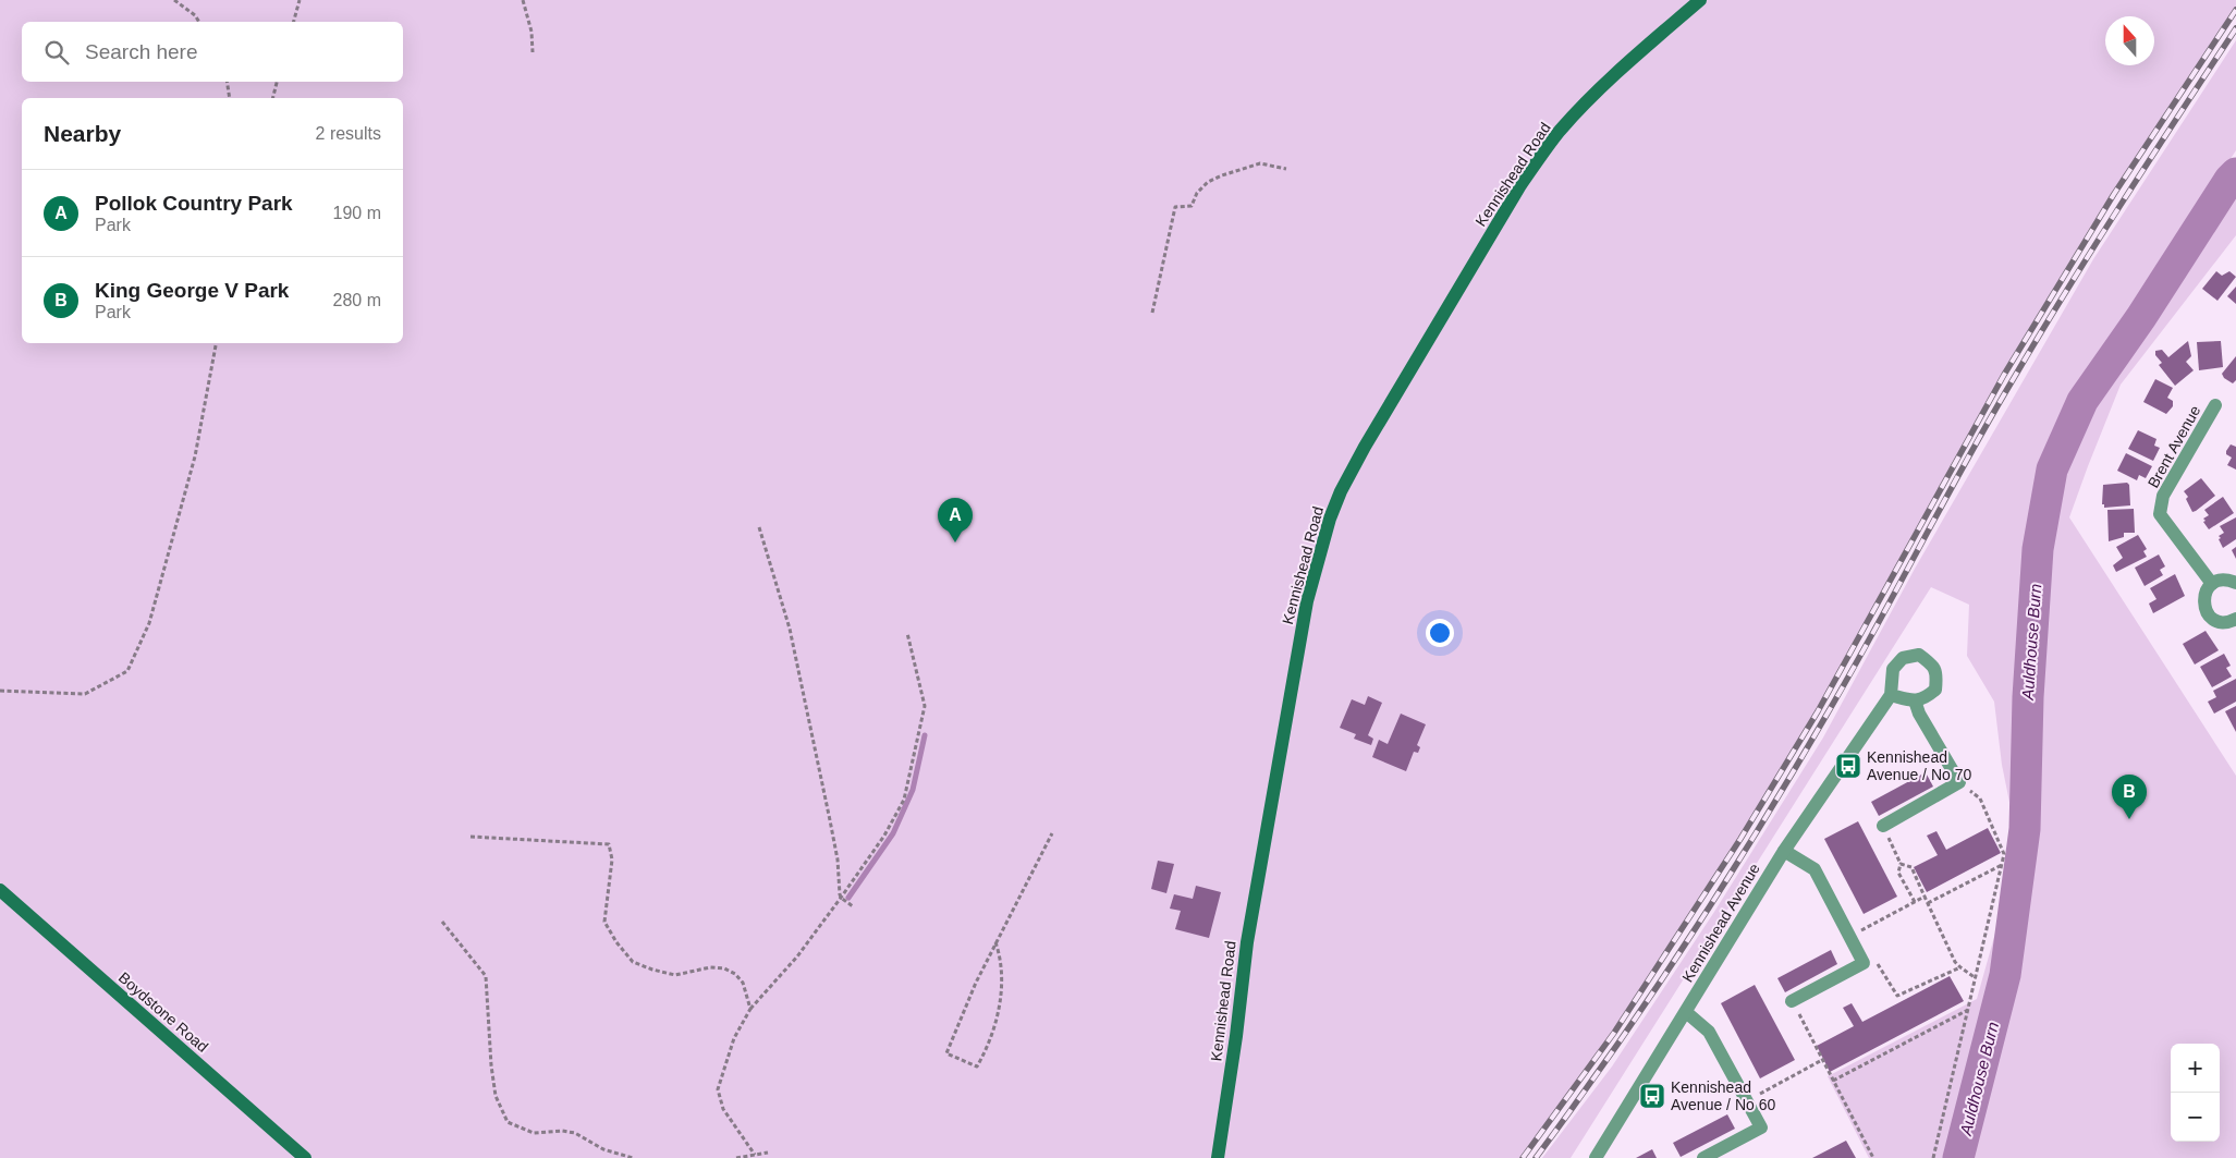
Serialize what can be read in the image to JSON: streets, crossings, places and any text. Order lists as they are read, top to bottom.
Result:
{
  "streets": {
    "street": [
      "Kennishead Road",
      "Brent Avenue",
      "Kennishead Avenue",
      "Boydstone Road"
    ]
  },
  "water": ["Auldhouse Burn"],
  "places": {
    "bus stop": ["Kennishead Avenue / No 70", "Kennishead Avenue / No 60"]
  },
  "north": "top",
  "page": {
    "search": "Search here",
    "heading": ["Nearby", "2 results"],
    "list": [
      {
        "mark": "A",
        "name": "Pollok Country Park",
        "note": "Park",
        "value": "190 m"
      },
      {
        "mark": "B",
        "name": "King George V Park",
        "note": "Park",
        "value": "280 m"
      }
    ],
    "pins": ["A", "B"],
    "map_buttons": ["+", "−"]
  }
}
